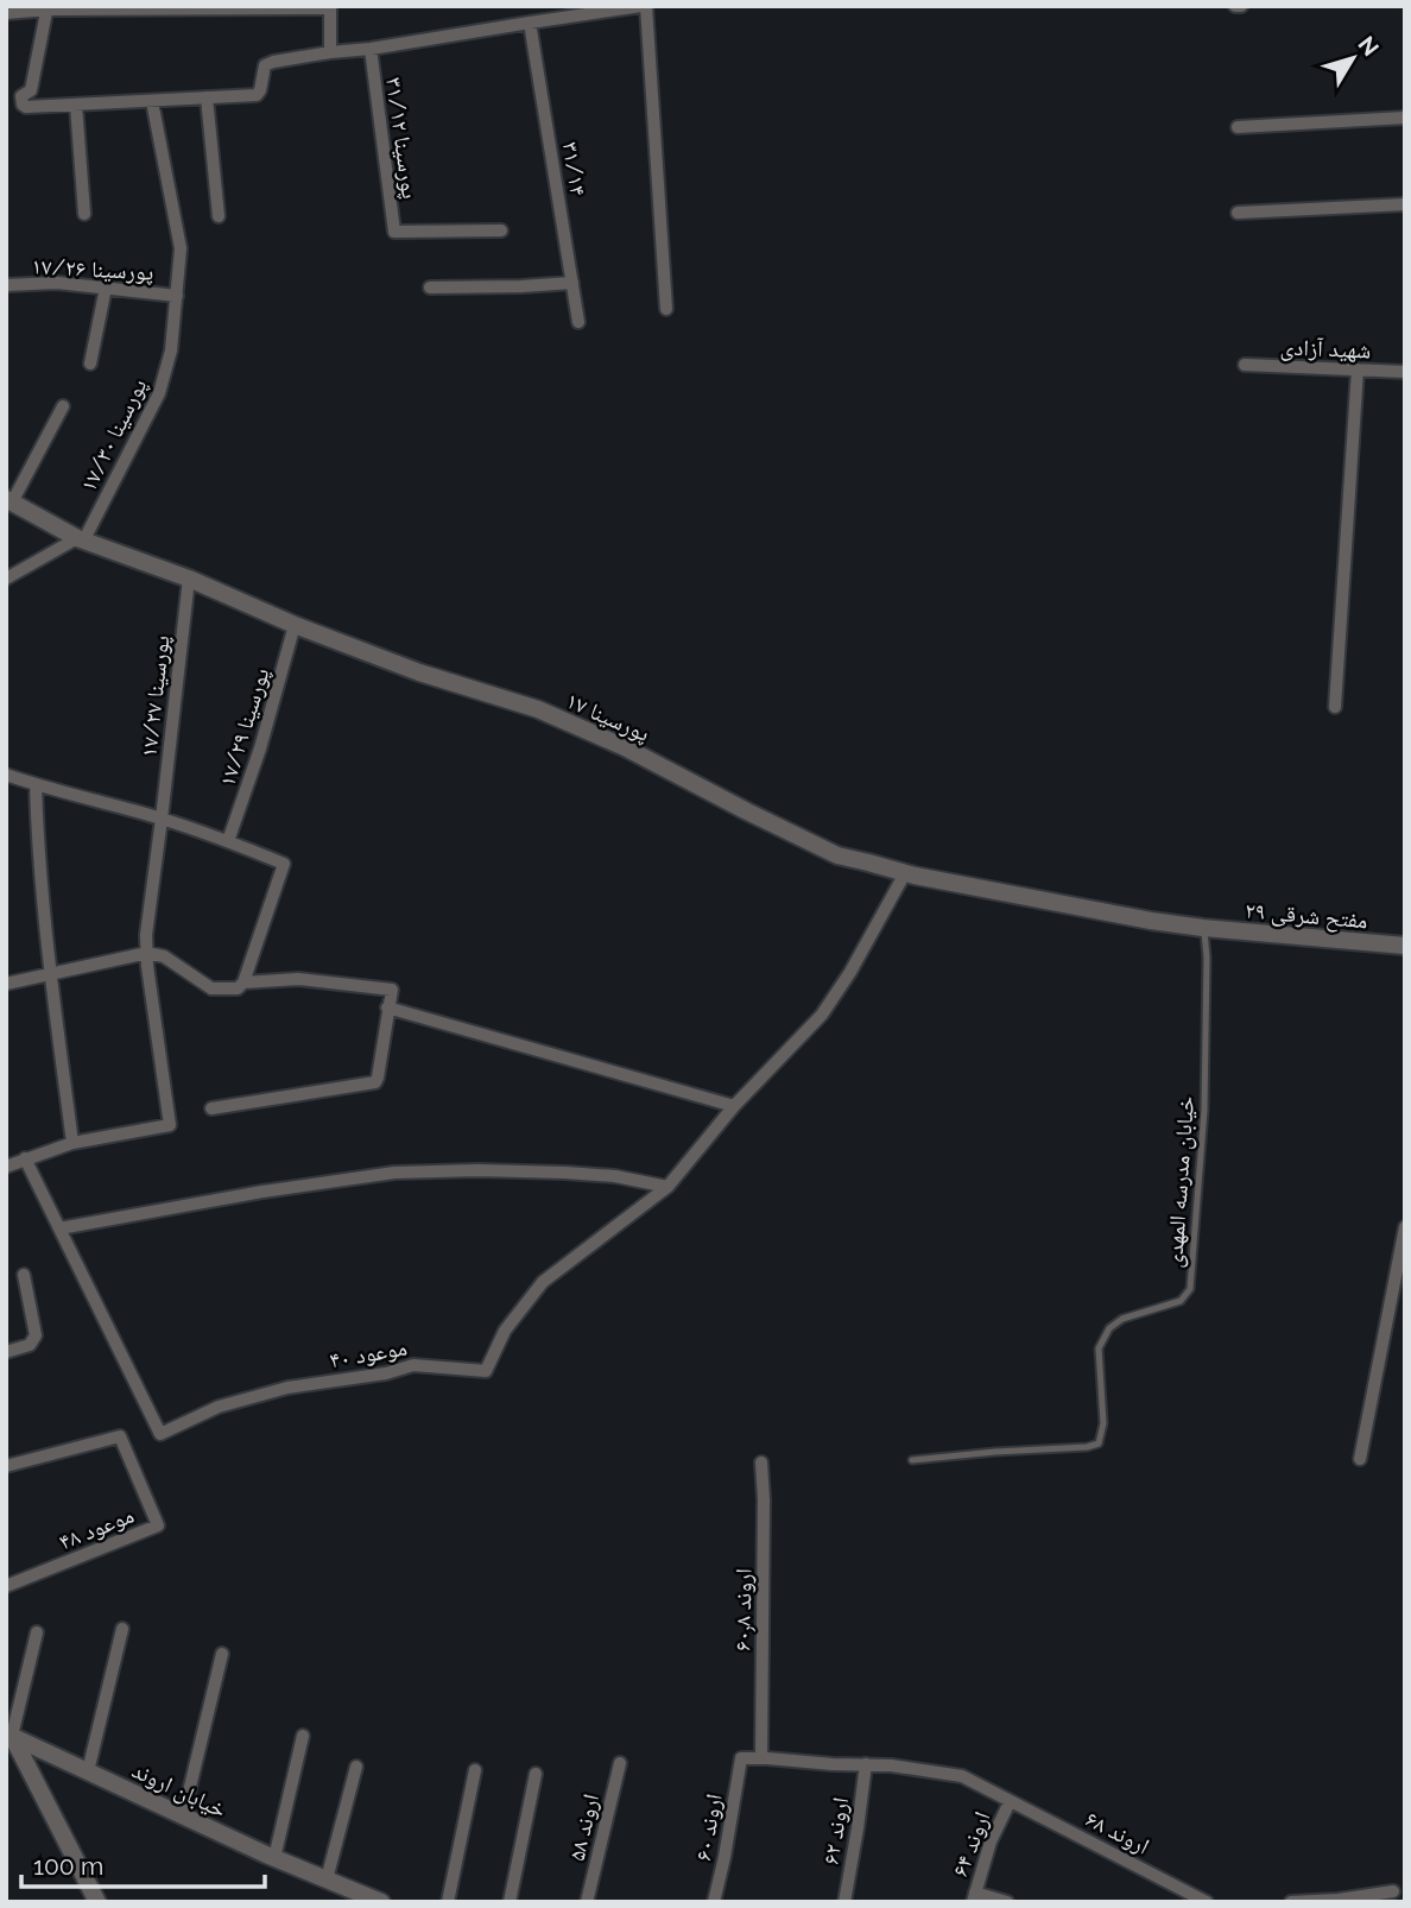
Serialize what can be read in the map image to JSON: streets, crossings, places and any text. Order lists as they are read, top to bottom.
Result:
{
  "streets": {
    "street": [
      "پورسینا ۳۱/۱۲",
      "۳۱/۱۴",
      "پورسینا ۱۷/۲۶",
      "شهید آزادی",
      "پورسینا ۱۷/۳۰",
      "پورسینا ۱۷/۲۷",
      "پورسینا ۱۷",
      "پورسینا ۱۷/۲۹",
      "مفتح شرقی ۲۹",
      "موعود ۴۰",
      "موعود ۴۸",
      "اروند ۶۰٫۸",
      "خیابان اروند",
      "اروند ۵۸",
      "اروند ۶۰",
      "اروند ۶۲",
      "اروند ۶۸",
      "اروند ۶۴"
    ],
    "lane": ["خیابان مدرسه المهدی"]
  },
  "crossings": [
    ["پورسینا ۱۷/۲۶", "پورسینا ۱۷/۳۰"],
    ["پورسینا ۱۷/۳۰", "پورسینا ۱۷"],
    ["پورسینا ۱۷/۲۷", "پورسینا ۱۷"],
    ["پورسینا ۱۷", "پورسینا ۱۷/۲۹"],
    ["پورسینا ۱۷", "مفتح شرقی ۲۹"],
    ["پورسینا ۱۷", "خیابان مدرسه المهدی"],
    ["مفتح شرقی ۲۹", "خیابان مدرسه المهدی"],
    ["اروند ۶۰٫۸", "اروند ۶۸"],
    ["اروند ۶۰", "اروند ۶۸"],
    ["اروند ۶۲", "اروند ۶۸"],
    ["اروند ۶۸", "اروند ۶۴"]
  ],
  "scale_bar": "100 m",
  "north": "top right"
}
